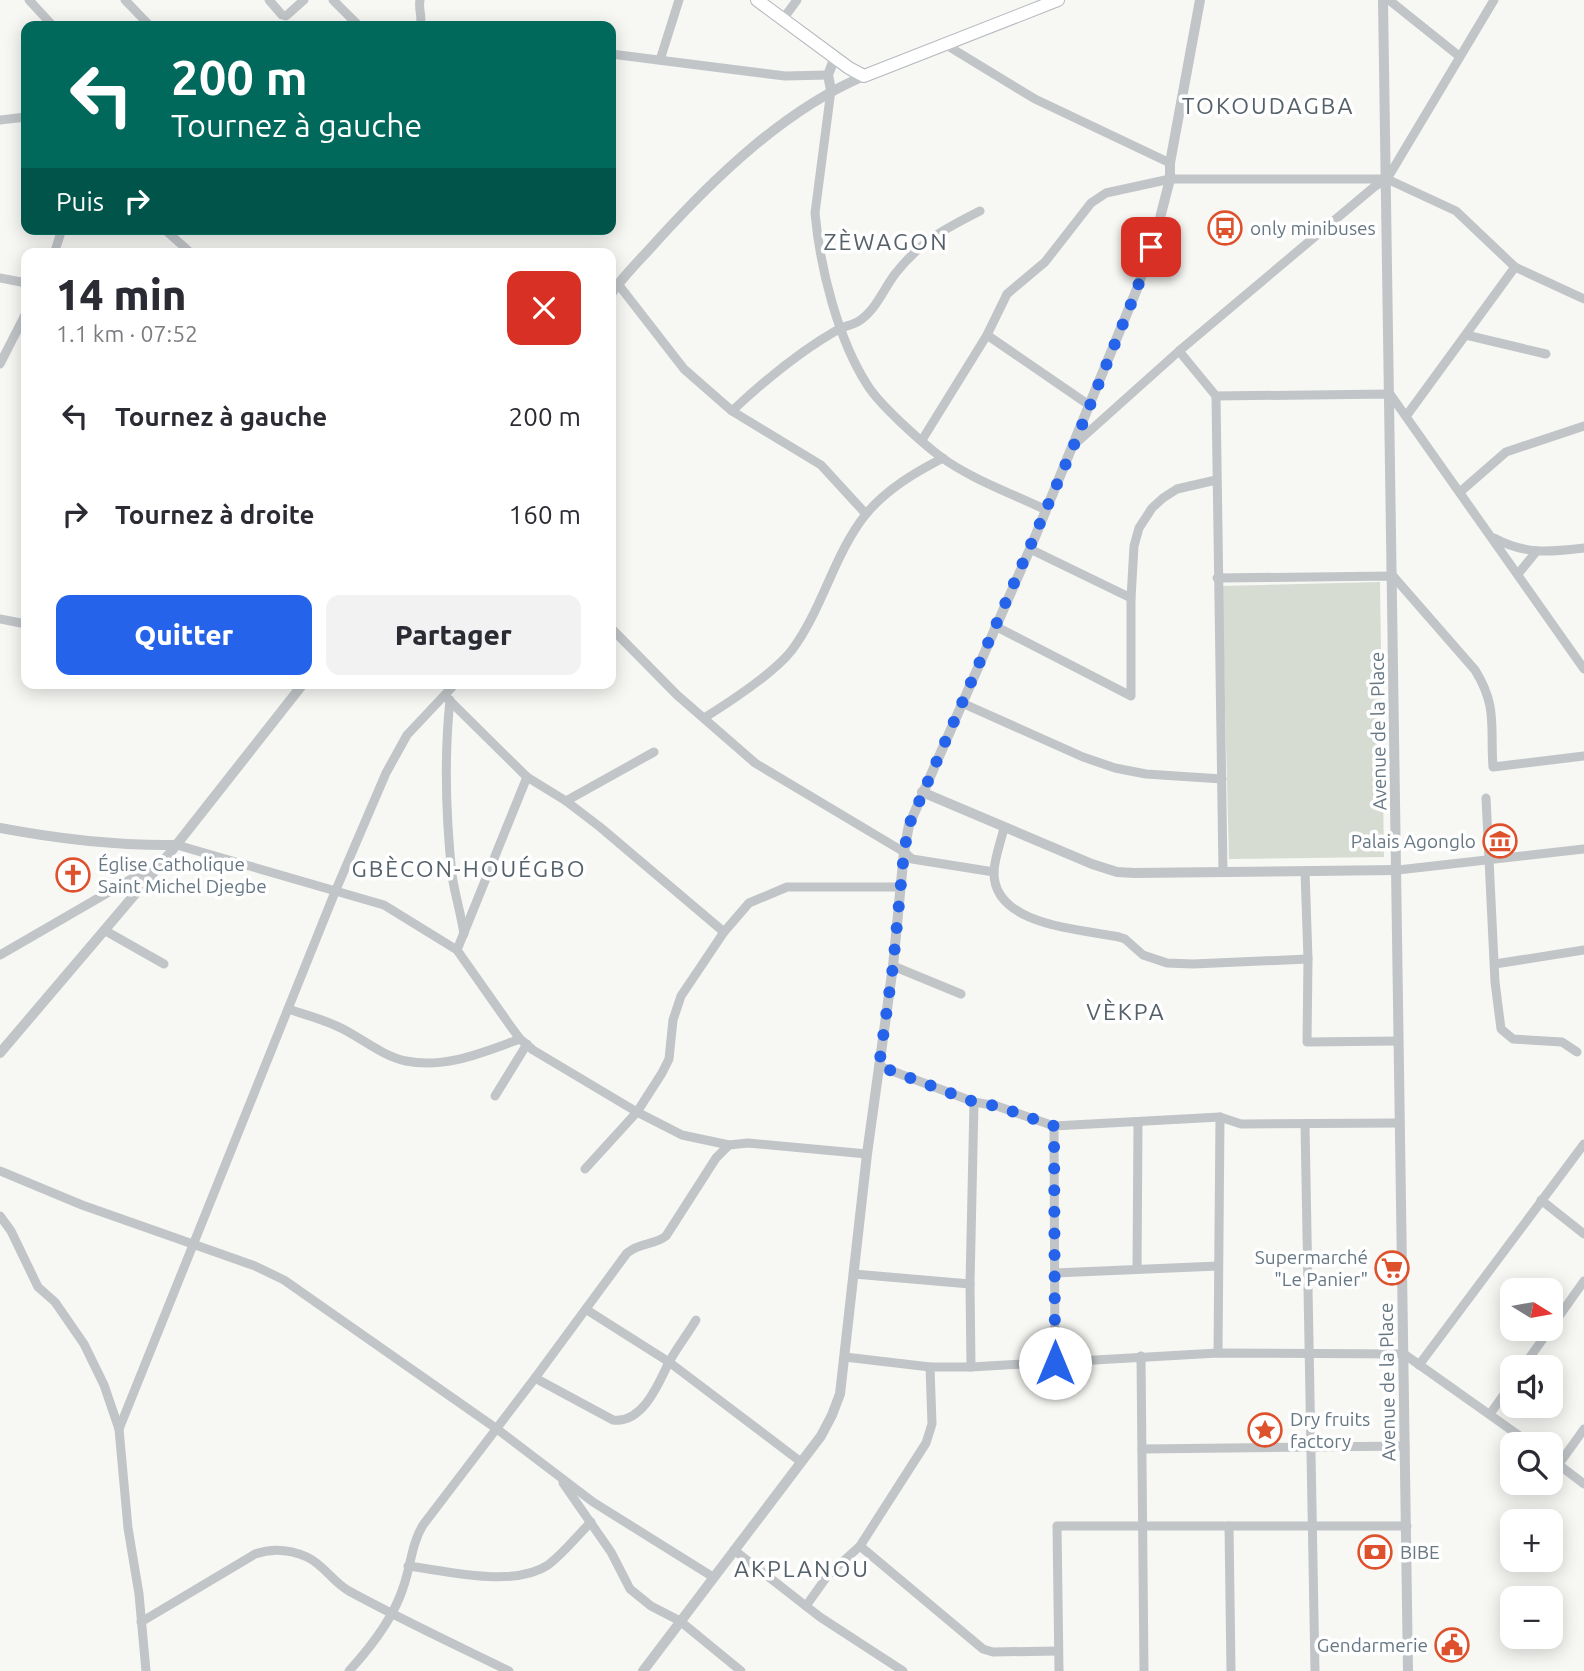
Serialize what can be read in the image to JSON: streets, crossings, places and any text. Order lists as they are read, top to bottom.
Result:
{
  "streets": {
    "street": ["Avenue de la Place"]
  },
  "districts": [
    "TOKOUDAGBA",
    "ZÈWAGON",
    "GBÈCON-HOUÉGBO",
    "VÈKPA",
    "AKPLANOU"
  ],
  "places": {
    "bus stop": ["only minibuses"],
    "museum": ["Palais Agonglo"],
    "church": ["Église Catholique Saint Michel Djegbe"],
    "supermarket": ["Supermarché \"Le Panier\""],
    "place": ["Dry fruits factory"],
    "bank": ["BIBE"],
    "public building": ["Gendarmerie"]
  },
  "north": "right",
  "page": {
    "turn": ["200 m", "Tournez à gauche"],
    "then": "Puis",
    "heading": ["14 min", "1.1 km · 07:52"],
    "list": [
      {
        "name": "Tournez à gauche",
        "value": "200 m"
      },
      {
        "name": "Tournez à droite",
        "value": "160 m"
      }
    ],
    "buttons": ["Quitter", "Partager"],
    "map_buttons": ["+", "−"]
  }
}
